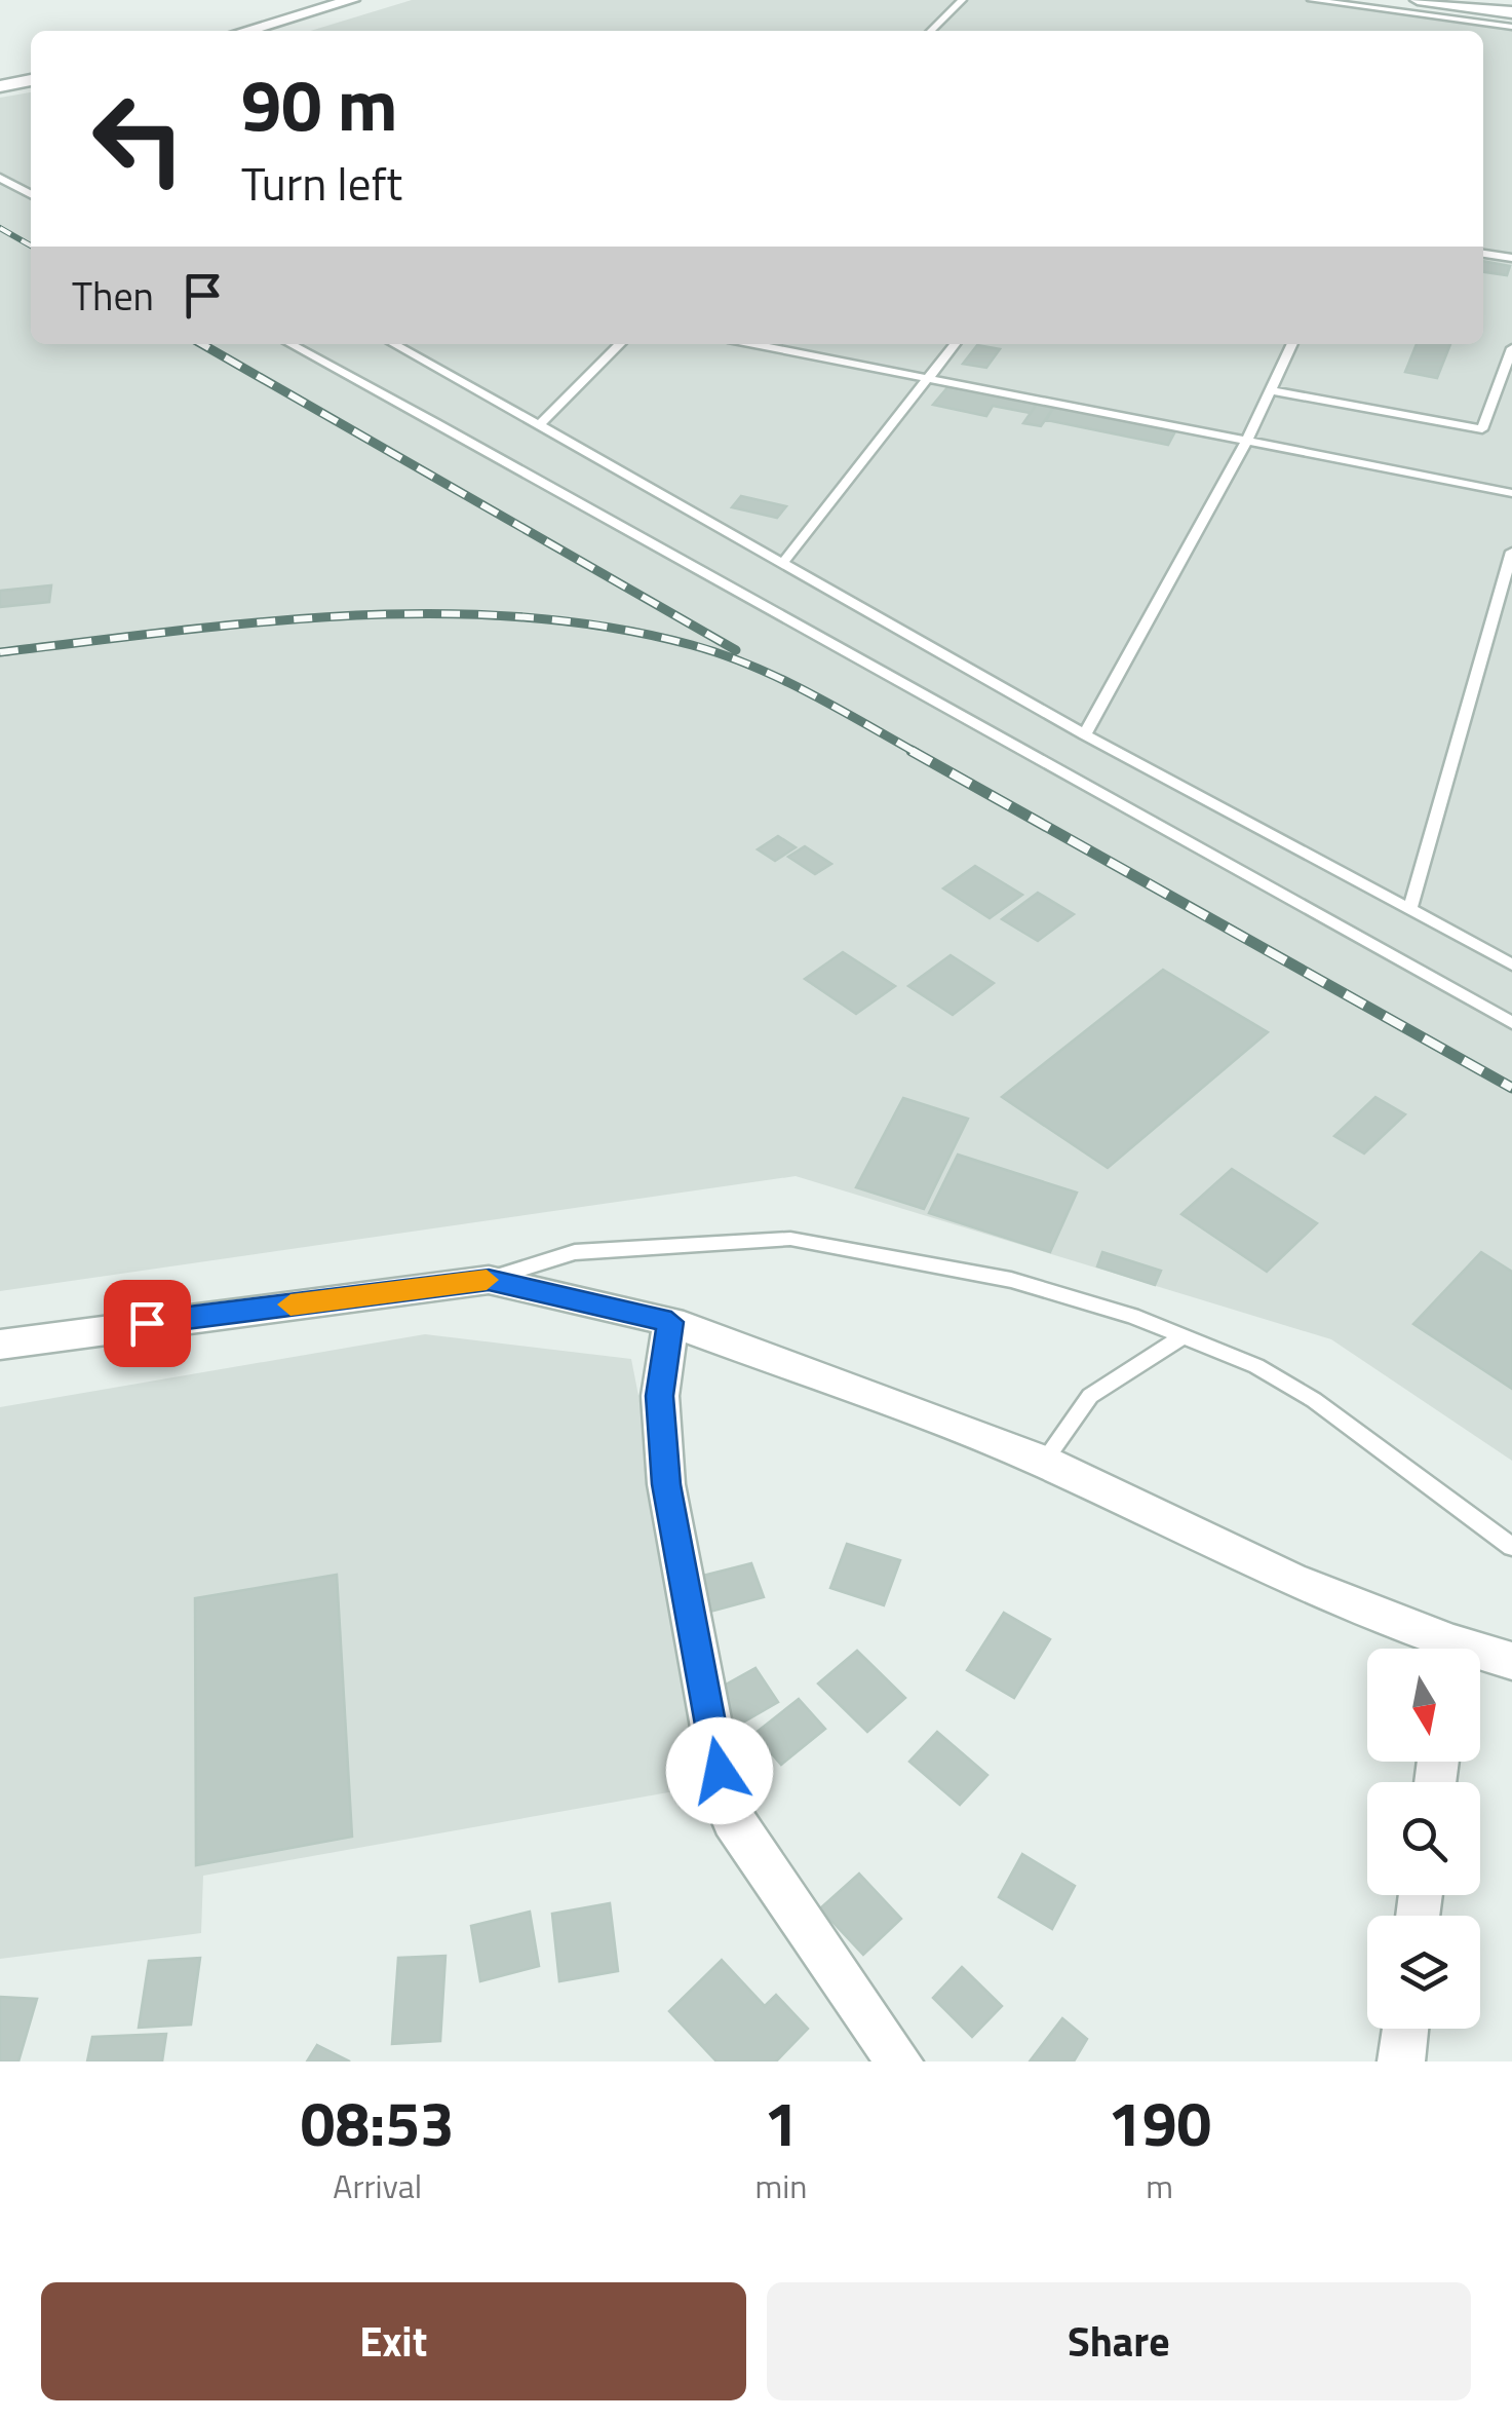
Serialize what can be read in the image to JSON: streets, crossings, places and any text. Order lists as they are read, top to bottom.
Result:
{
  "north": "bottom",
  "page": {
    "turn": ["90 m", "Turn left"],
    "then": "Then",
    "eta": [
      "08:53",
      "Arrival",
      "1",
      "min",
      "190",
      "m"
    ],
    "buttons": ["Exit", "Share"]
  }
}
